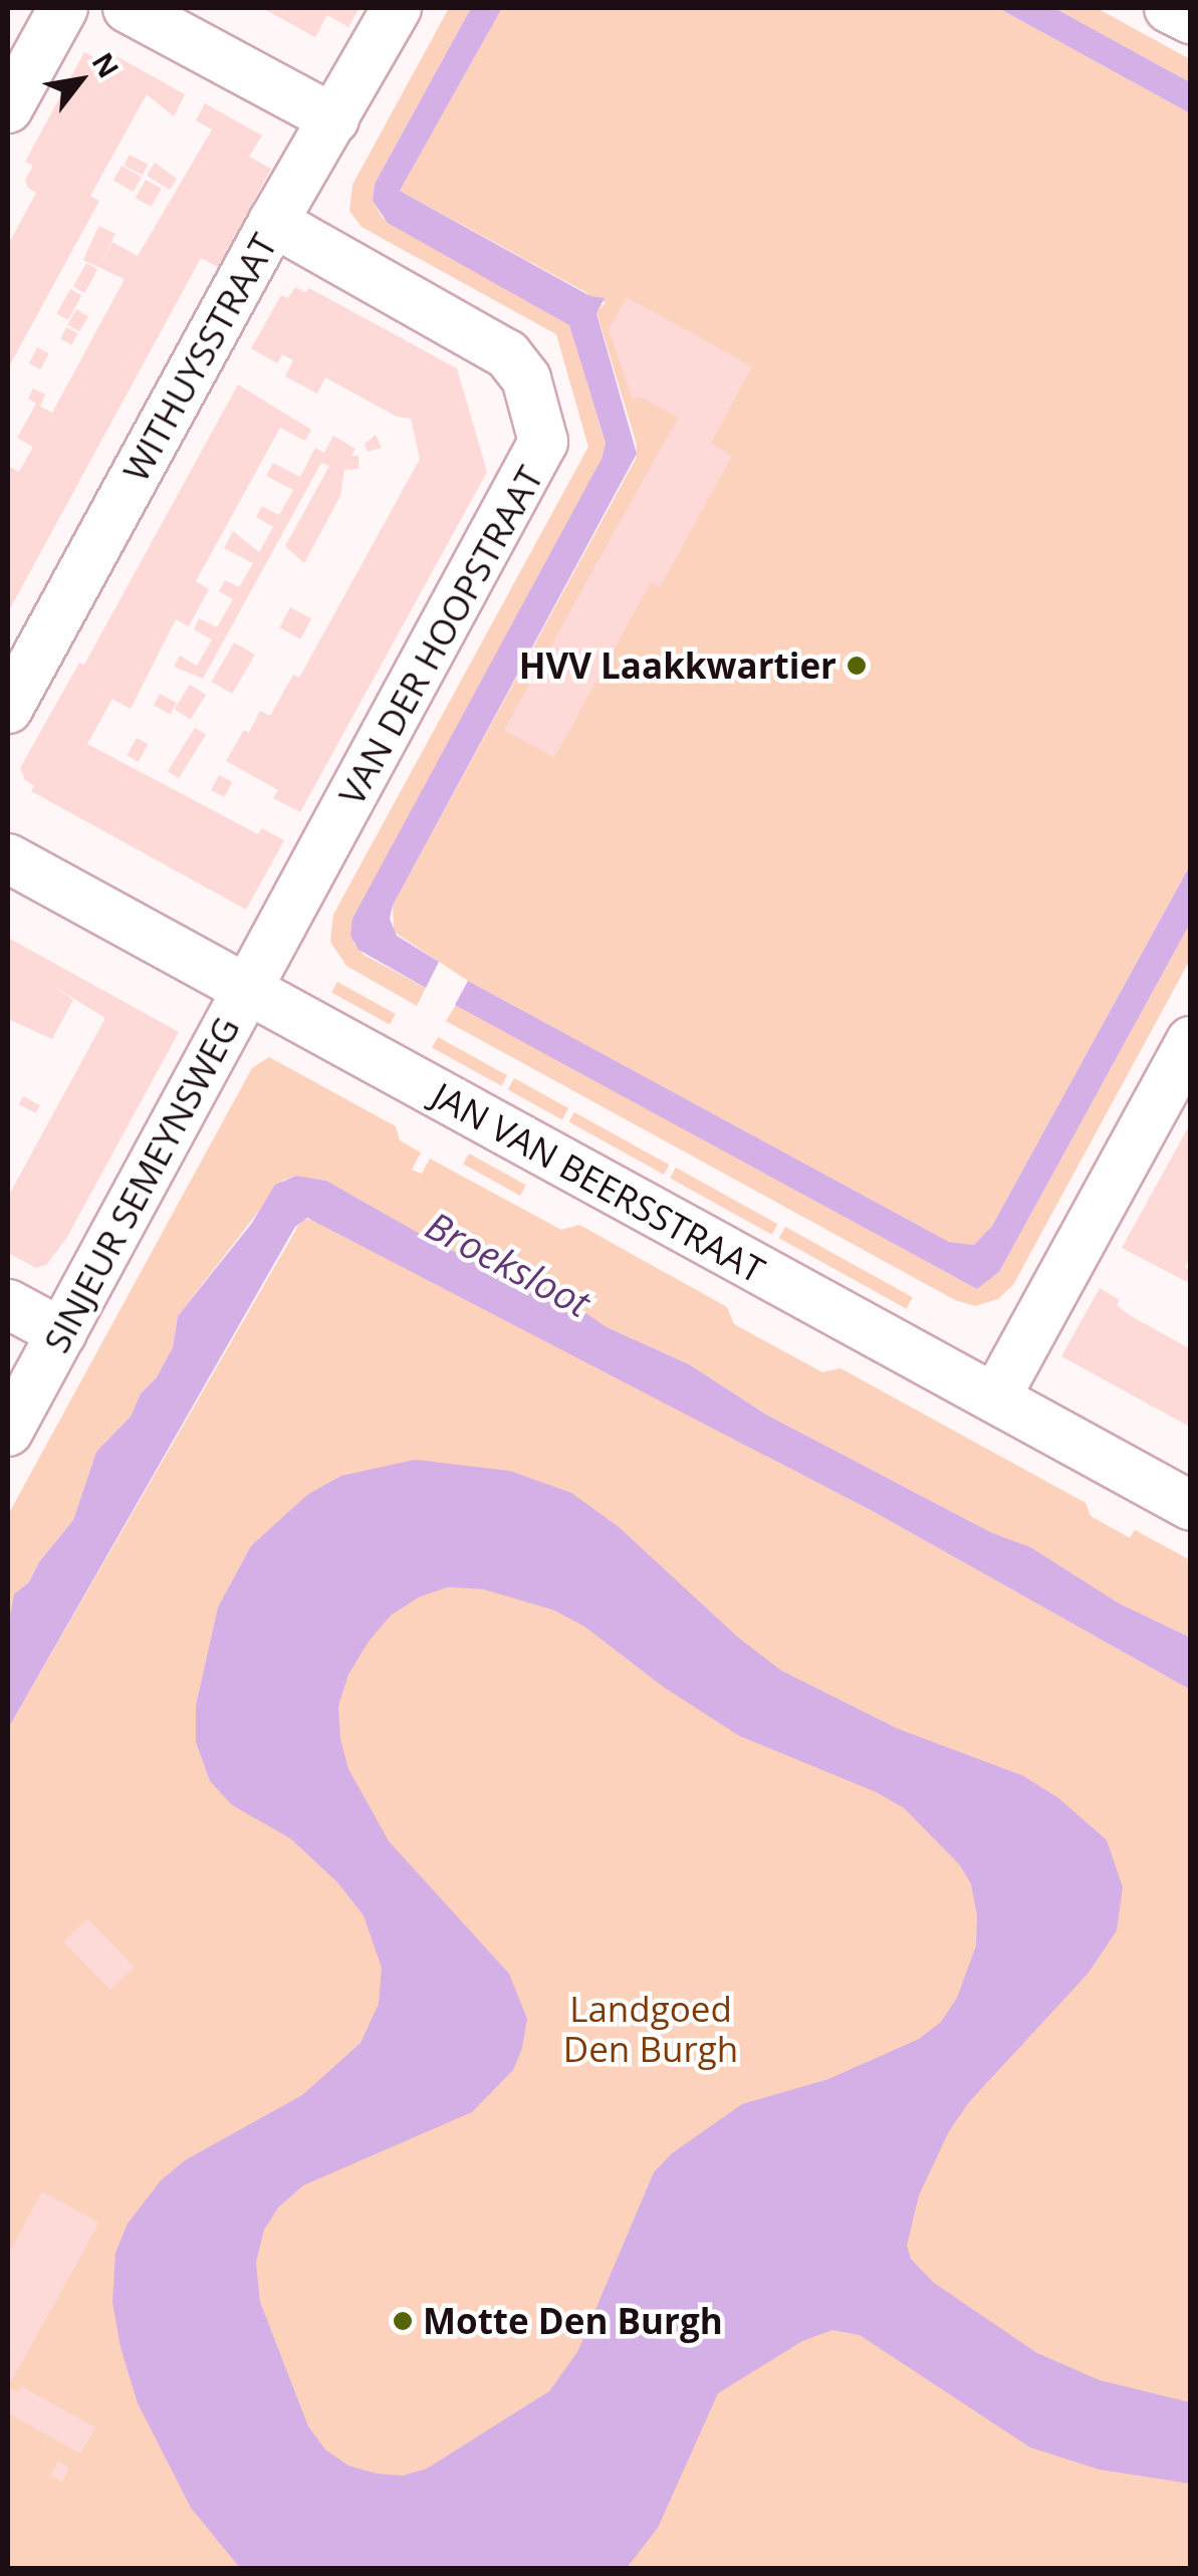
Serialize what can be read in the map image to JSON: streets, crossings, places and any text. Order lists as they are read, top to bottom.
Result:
{
  "streets": {
    "street": [
      "WITHUYSSTRAAT",
      "VAN DER HOOPSTRAAT",
      "JAN VAN BEERSSTRAAT",
      "SINJEUR SEMEYNSWEG"
    ]
  },
  "crossings": [
    ["WITHUYSSTRAAT", "VAN DER HOOPSTRAAT"],
    ["VAN DER HOOPSTRAAT", "JAN VAN BEERSSTRAAT"],
    ["VAN DER HOOPSTRAAT", "SINJEUR SEMEYNSWEG"],
    ["JAN VAN BEERSSTRAAT", "SINJEUR SEMEYNSWEG"]
  ],
  "water": ["Broeksloot"],
  "parks": ["Landgoed Den Burgh"],
  "places": ["HVV Laakkwartier", "Motte Den Burgh"],
  "north": "top right"
}
